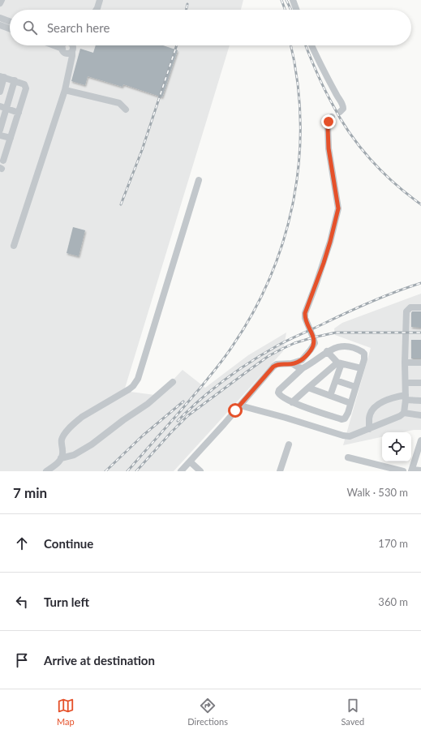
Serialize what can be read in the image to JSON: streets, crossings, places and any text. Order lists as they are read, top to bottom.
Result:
{
  "page": {
    "search": "Search here",
    "heading": ["7 min", "Walk · 530 m"],
    "list": [
      ["Continue", "170 m"],
      ["Turn left", "360 m"],
      "Arrive at destination"
    ],
    "nav": ["Map", "Directions", "Saved"]
  }
}
